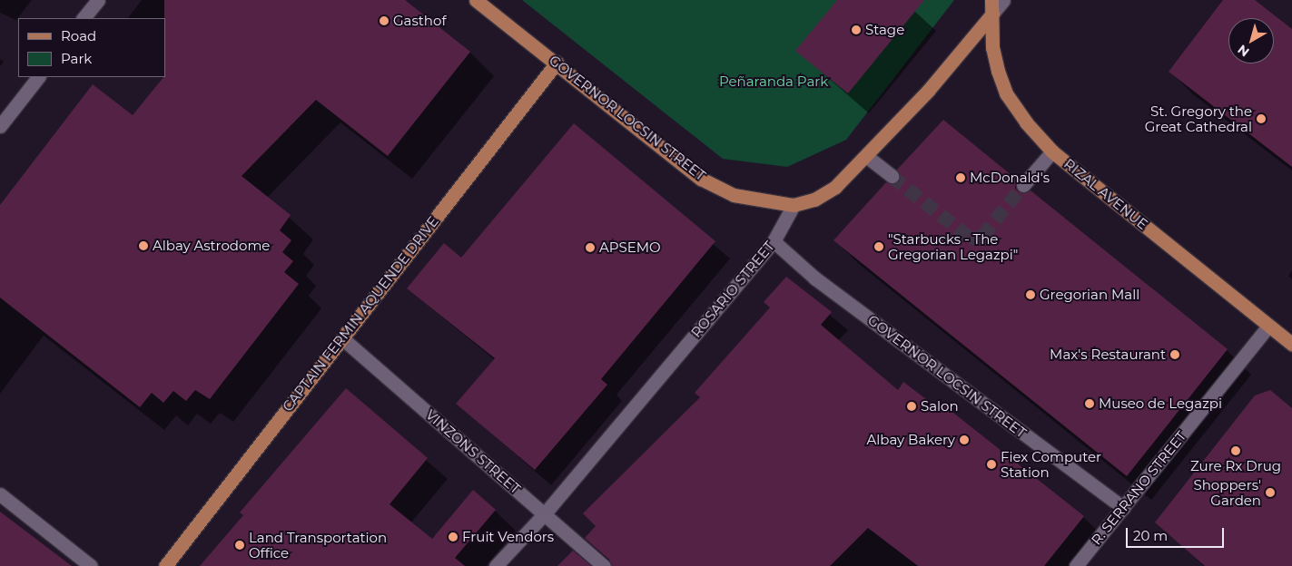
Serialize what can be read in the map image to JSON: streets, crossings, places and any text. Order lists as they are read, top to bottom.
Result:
{
  "streets": {
    "main road": ["GOVERNOR LOCSIN STREET", "RIZAL AVENUE", "CAPTAIN FERMIN AQUENDE DRIVE"],
    "street": ["ROSARIO STREET", "VINZONS STREET", "R. SERRANO STREET"]
  },
  "crossings": [
    ["GOVERNOR LOCSIN STREET", "ROSARIO STREET"],
    ["GOVERNOR LOCSIN STREET", "CAPTAIN FERMIN AQUENDE DRIVE"],
    ["GOVERNOR LOCSIN STREET", "R. SERRANO STREET"],
    ["RIZAL AVENUE", "R. SERRANO STREET"],
    ["ROSARIO STREET", "VINZONS STREET"],
    ["CAPTAIN FERMIN AQUENDE DRIVE", "VINZONS STREET"]
  ],
  "parks": ["Peñaranda Park"],
  "places": [
    "Gasthof",
    "Stage",
    "St. Gregory the Great Cathedral",
    "McDonald's",
    "Albay Astrodome",
    "\"Starbucks - The Gregorian Legazpi\"",
    "APSEMO",
    "Gregorian Mall",
    "Max's Restaurant",
    "Museo de Legazpi",
    "Salon",
    "Albay Bakery",
    "Zure Rx Drug",
    "Fiex Computer Station",
    "Shoppers' Garden",
    "Fruit Vendors",
    "Land Transportation Office"
  ],
  "legend": ["Road", "Park"],
  "scale_bar": "20 m",
  "north": "bottom left"
}
